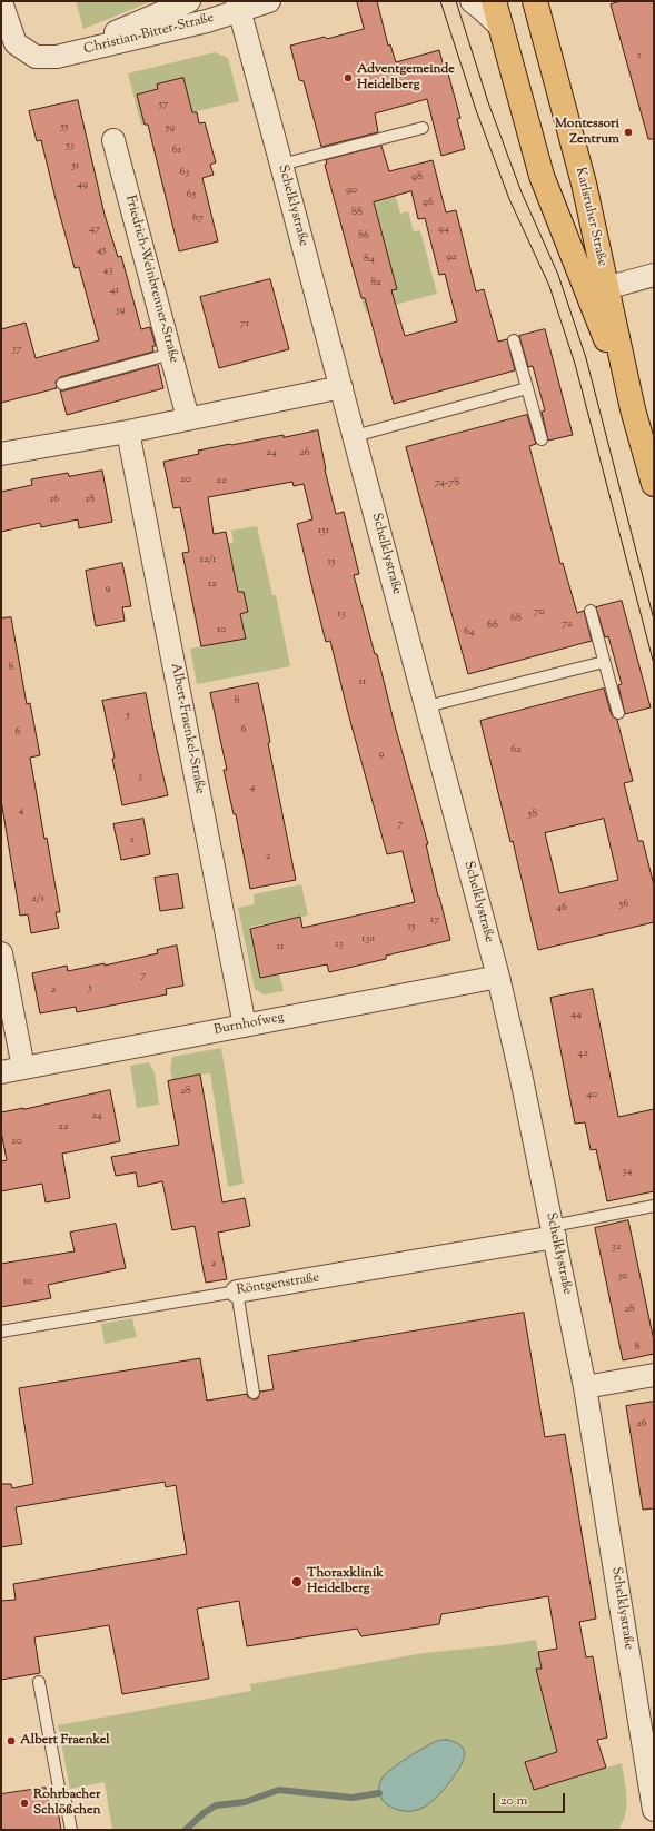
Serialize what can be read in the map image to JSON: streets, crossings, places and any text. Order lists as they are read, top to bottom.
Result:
{
  "streets": {
    "main road": ["Karlsruher Straße"],
    "street": [
      "Christian-Bitter-Straße",
      "Schelklystraße",
      "Friedrich-Weinbrenner-Straße",
      "Albert-Fraenkel-Straße",
      "Burnhofweg",
      "Röntgenstraße"
    ]
  },
  "crossings": [
    ["Christian-Bitter-Straße", "Schelklystraße"],
    ["Schelklystraße", "Burnhofweg"],
    ["Schelklystraße", "Röntgenstraße"],
    ["Albert-Fraenkel-Straße", "Burnhofweg"]
  ],
  "places": [
    "Adventgemeinde Heidelberg",
    "Montessori Zentrum",
    "Thoraxklinik Heidelberg",
    "Albert Fraenkel",
    "Rohrbacher Schlößchen"
  ],
  "house_numbers": [
    "1",
    "57",
    "55",
    "59",
    "53",
    "61",
    "51",
    "63",
    "98",
    "49",
    "90",
    "65",
    "96",
    "88",
    "67",
    "47",
    "94",
    "86",
    "45",
    "92",
    "84",
    "43",
    "82",
    "41",
    "39",
    "71",
    "37",
    "24",
    "26",
    "20",
    "22",
    "74-78",
    "16",
    "18",
    "151",
    "12/1",
    "15",
    "12",
    "9",
    "70",
    "13",
    "68",
    "72",
    "66",
    "10",
    "64",
    "8",
    "11",
    "8",
    "5",
    "6",
    "6",
    "62",
    "9",
    "3",
    "4",
    "4",
    "58",
    "7",
    "1",
    "2",
    "2/1",
    "56",
    "46",
    "17",
    "15",
    "13a",
    "13",
    "11",
    "7",
    "5",
    "2",
    "44",
    "42",
    "28",
    "40",
    "24",
    "22",
    "20",
    "34",
    "32",
    "2",
    "30",
    "10",
    "28",
    "8",
    "26"
  ],
  "scale_bar": "20 m"
}
